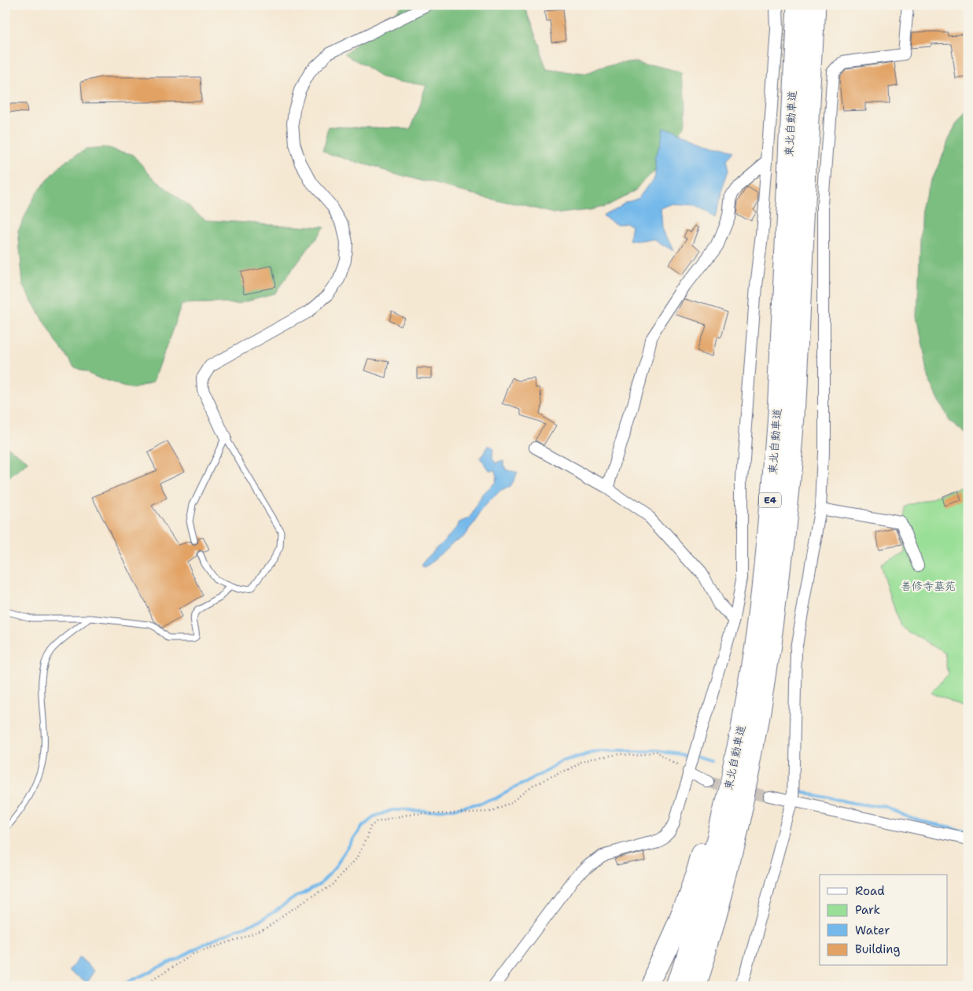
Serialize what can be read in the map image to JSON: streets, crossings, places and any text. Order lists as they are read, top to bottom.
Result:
{
  "streets": {
    "highway": ["東北自動車道", "E4"]
  },
  "parks": ["善修寺墓苑"],
  "legend": [
    "Road",
    "Park",
    "Water",
    "Building"
  ]
}
